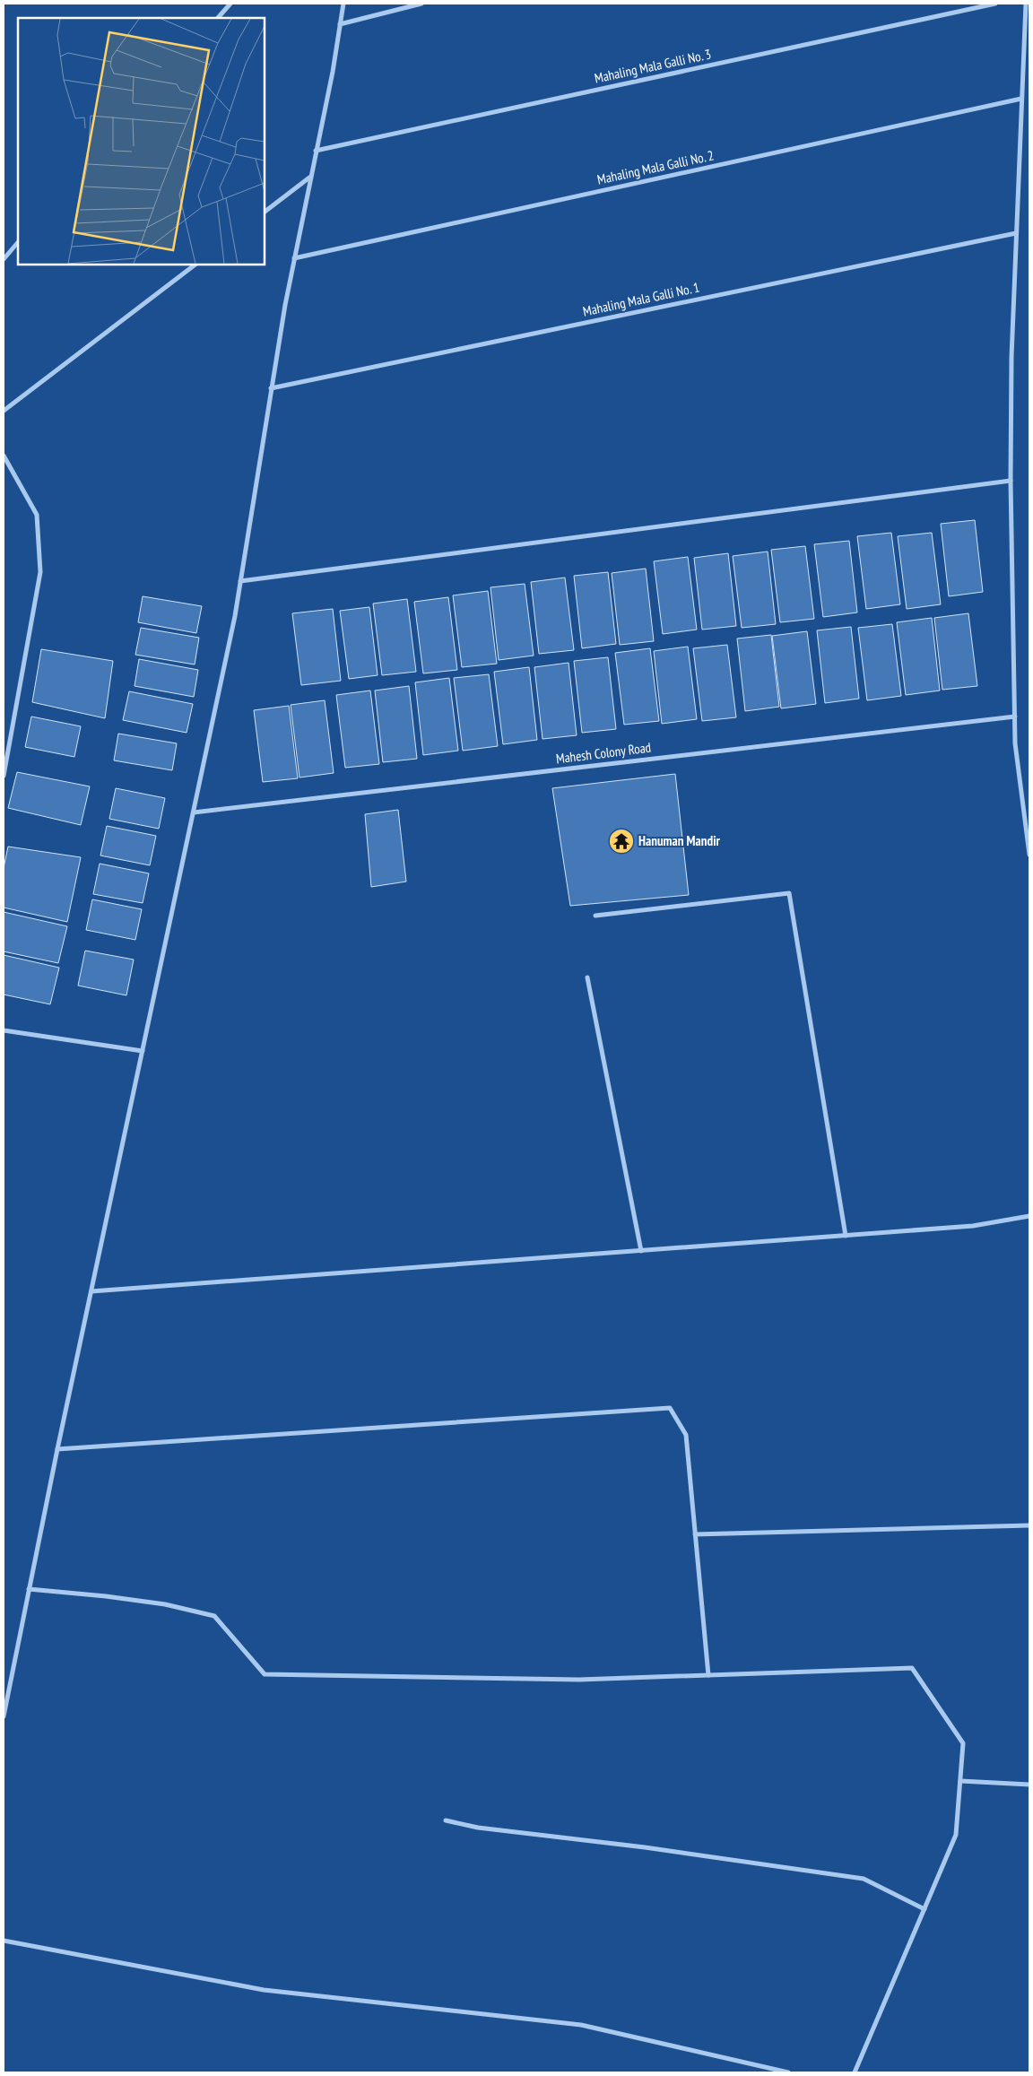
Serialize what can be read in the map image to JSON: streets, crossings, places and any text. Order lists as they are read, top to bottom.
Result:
{
  "streets": {
    "street": [
      "Mahaling Mala Galli No. 3",
      "Mahaling Mala Galli No. 2",
      "Mahaling Mala Galli No. 1",
      "Mahesh Colony Road"
    ]
  },
  "places": {
    "temple": ["Hanuman Mandir"]
  }
}
